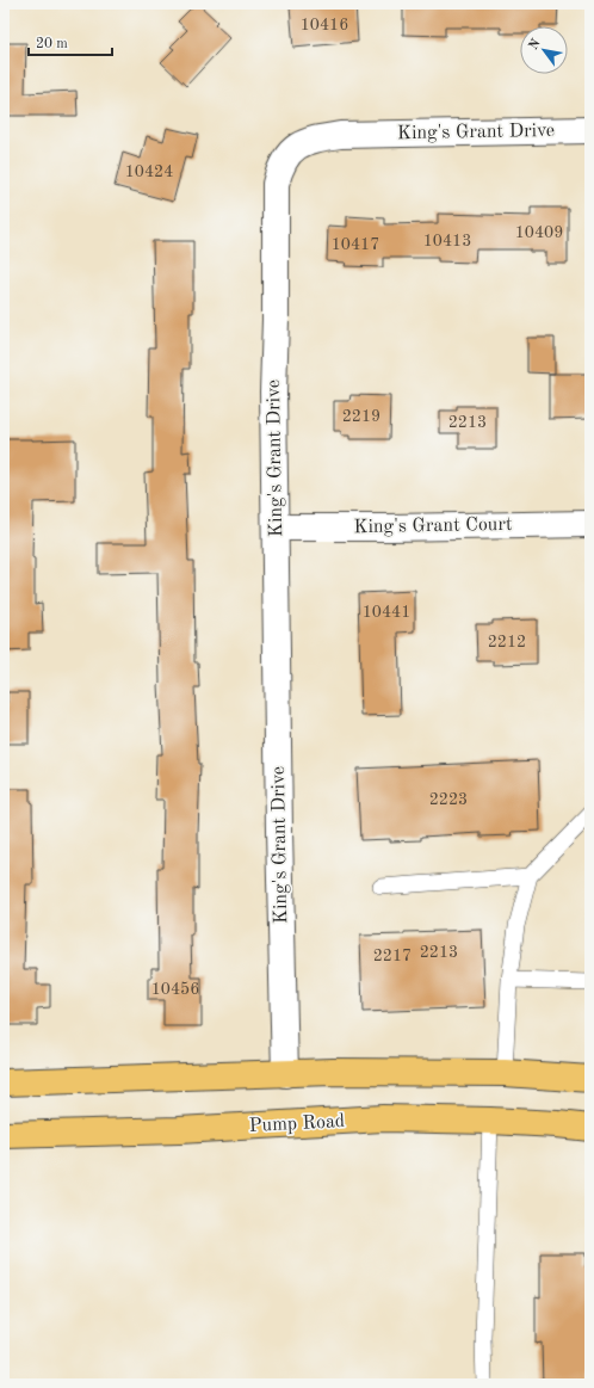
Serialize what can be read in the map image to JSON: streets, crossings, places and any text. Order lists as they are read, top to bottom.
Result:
{
  "streets": {
    "main road": ["Pump Road"],
    "street": ["King's Grant Drive", "King's Grant Court"]
  },
  "crossings": [
    ["King's Grant Drive", "King's Grant Court"]
  ],
  "house_numbers": [
    "10416",
    "10424",
    "10409",
    "10413",
    "10417",
    "2219",
    "2213",
    "10441",
    "2212",
    "2223",
    "2213",
    "2217",
    "10456"
  ],
  "scale_bar": "20 m",
  "north": "top left"
}
